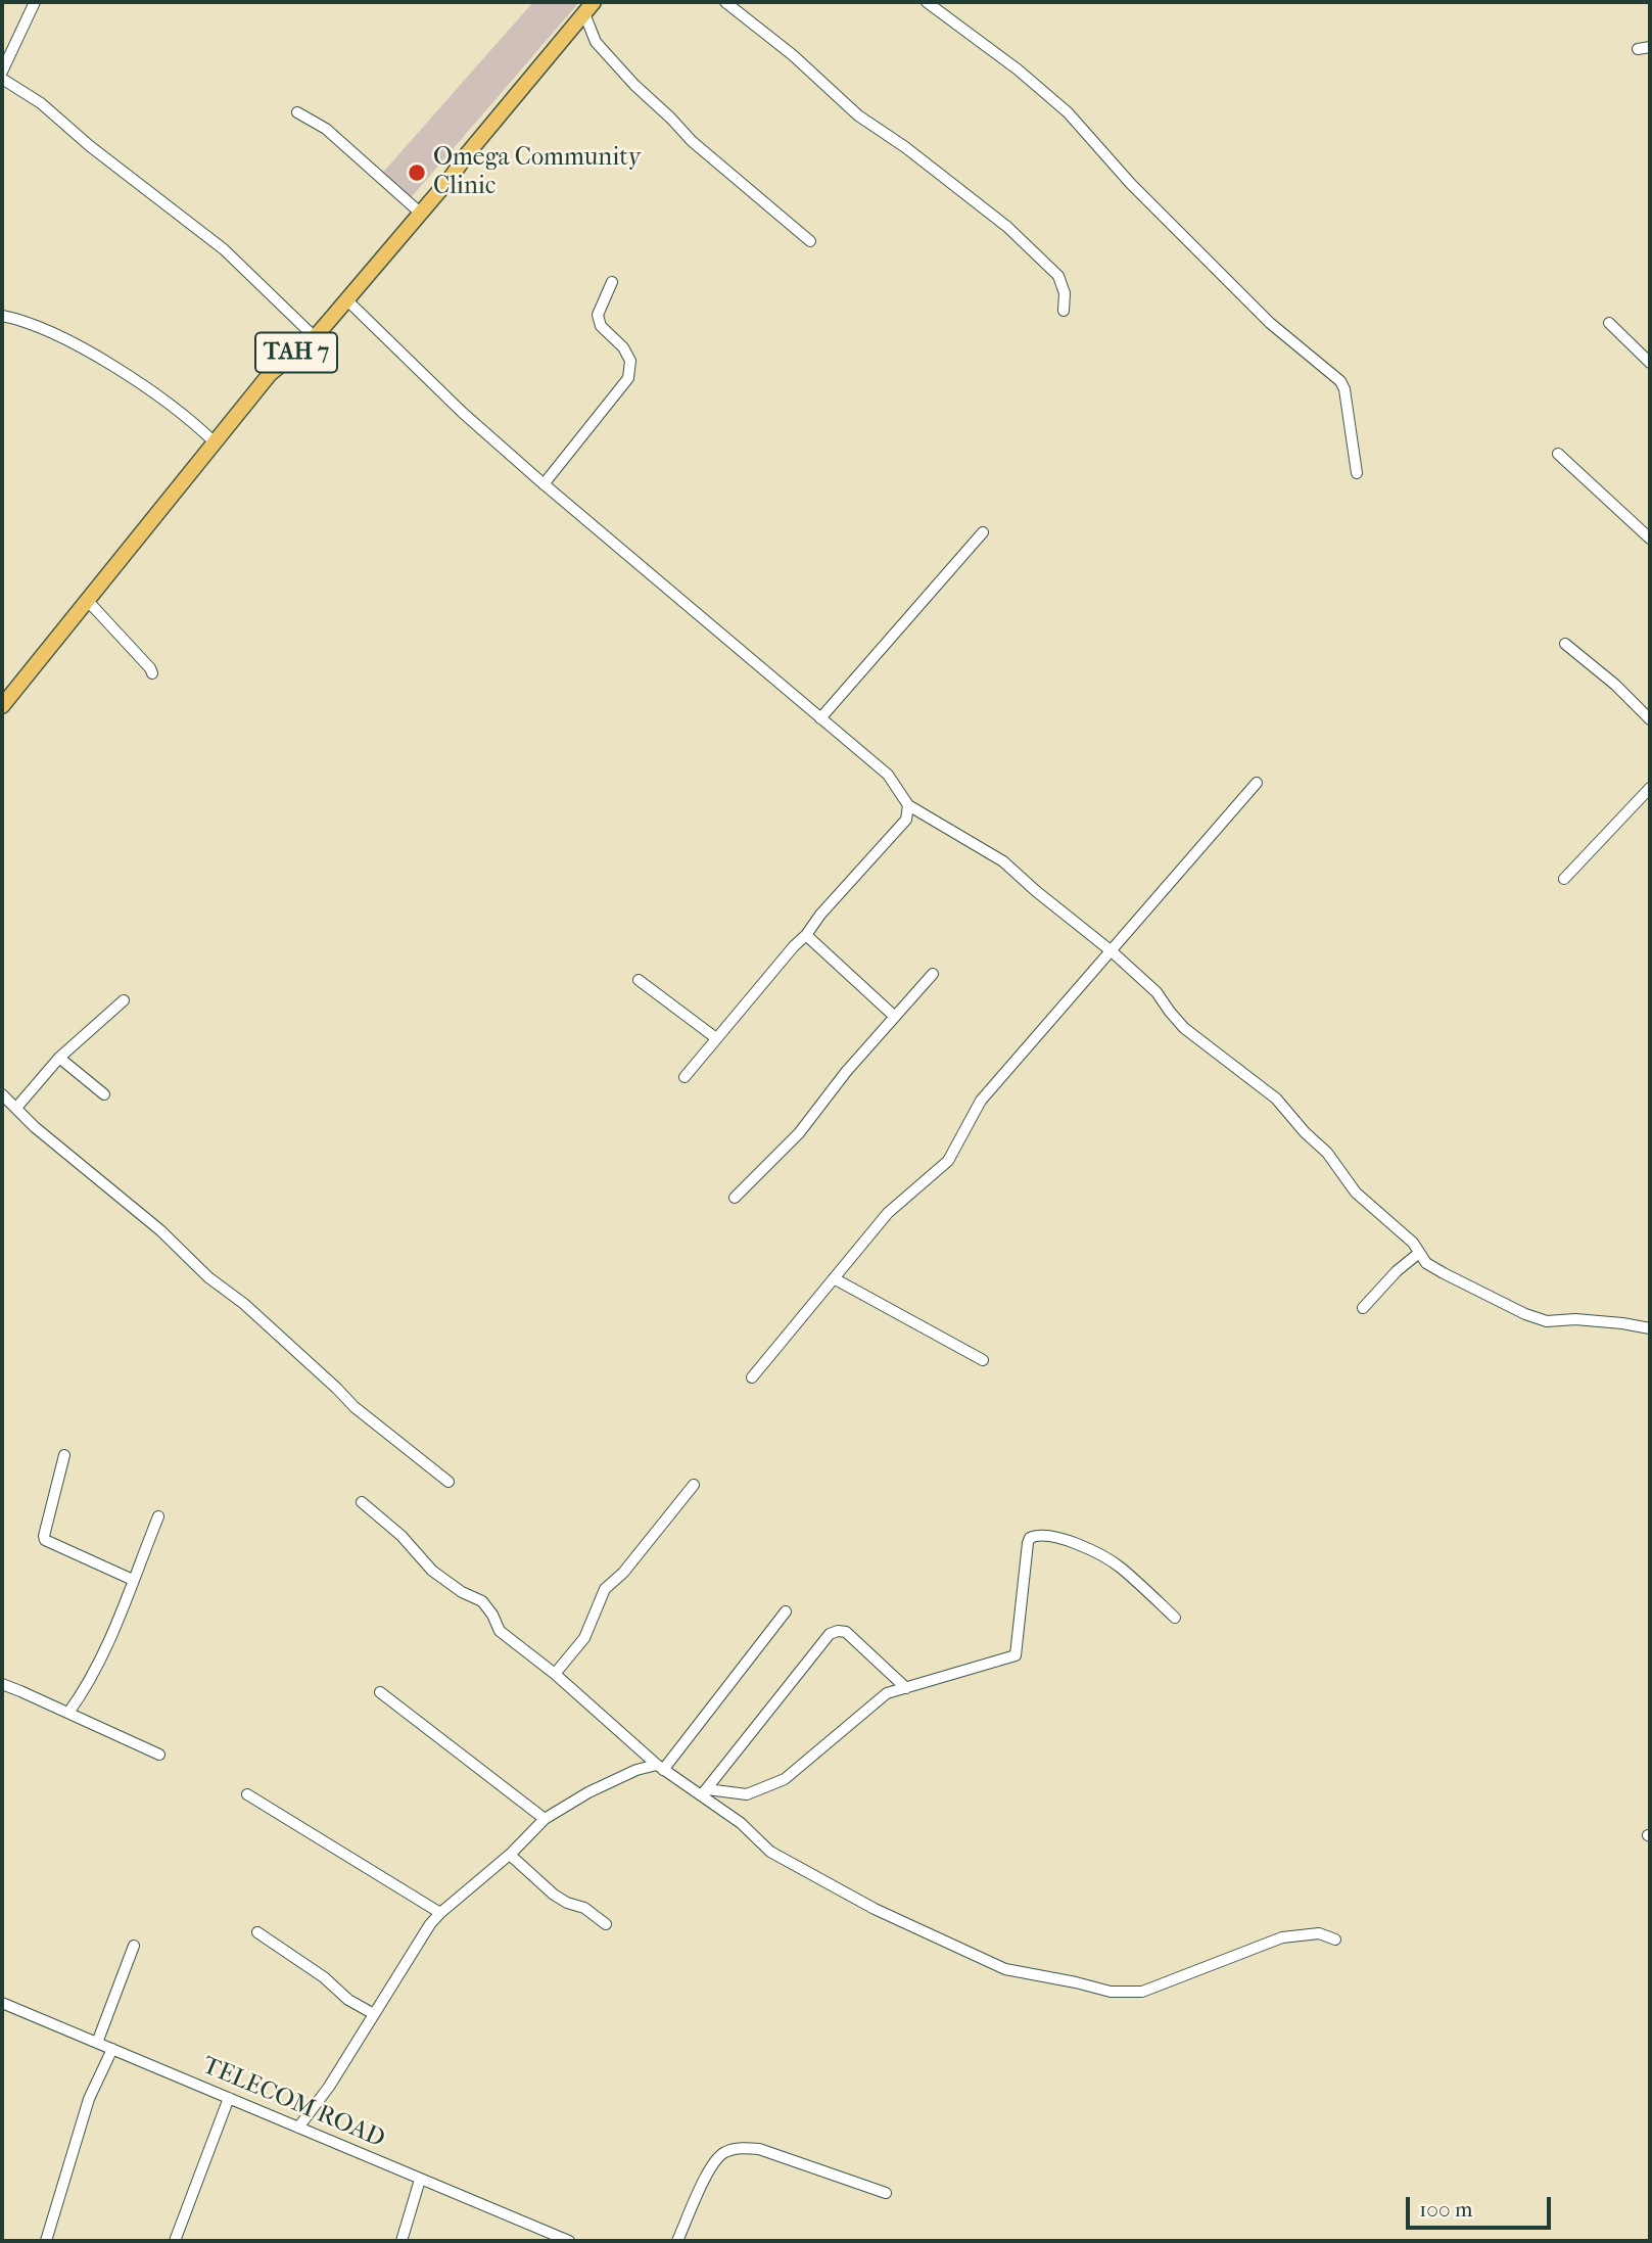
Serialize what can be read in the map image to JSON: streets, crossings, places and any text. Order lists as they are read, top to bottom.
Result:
{
  "streets": {
    "highway": ["TAH 7"],
    "street": ["TELECOM ROAD"]
  },
  "places": ["Omega Community Clinic"],
  "scale_bar": "100 m"
}
